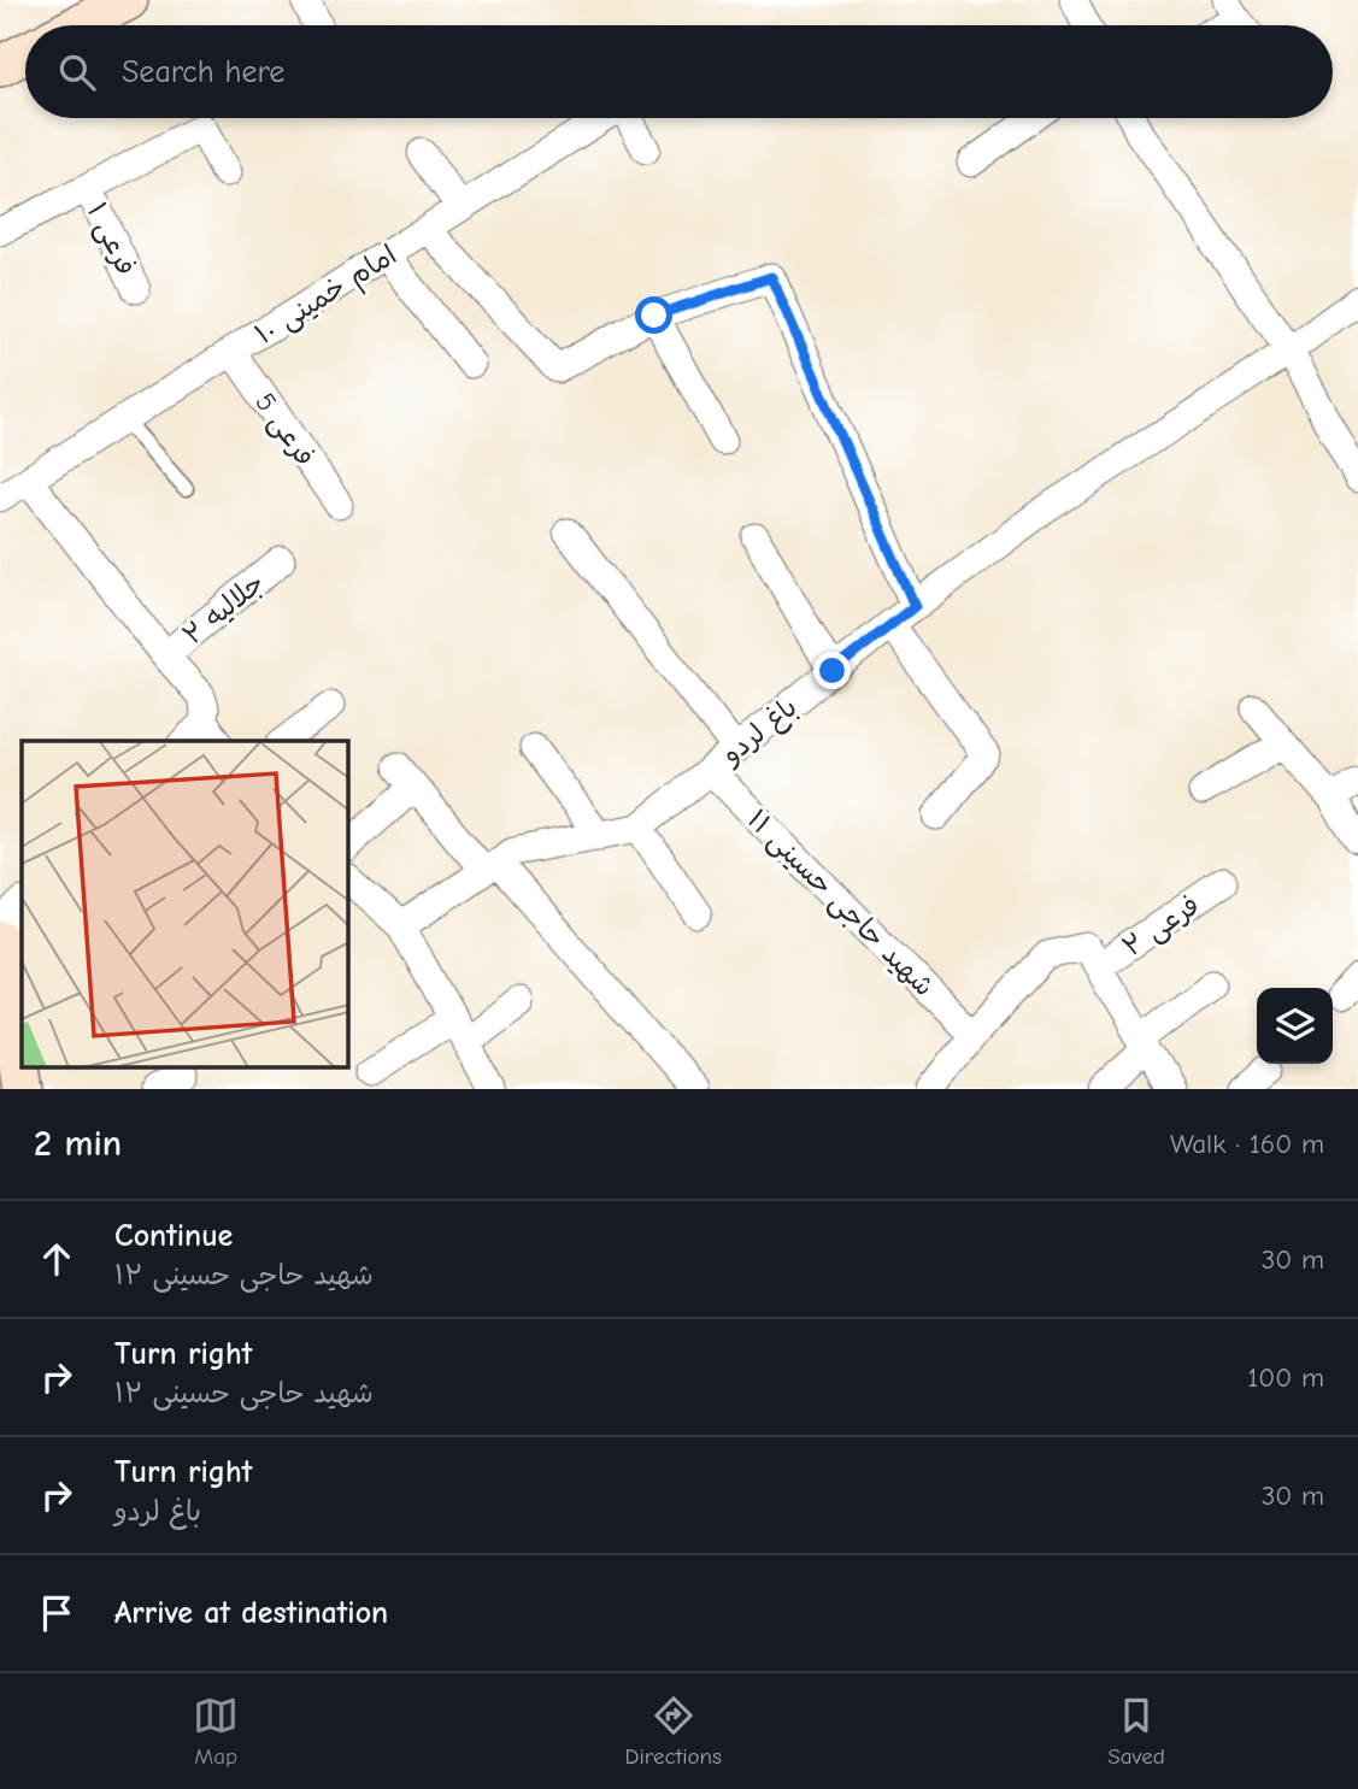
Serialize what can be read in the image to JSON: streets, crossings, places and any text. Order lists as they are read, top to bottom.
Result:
{
  "streets": {
    "street": [
      "فرعی ۱",
      "امام خمینی ۱۰",
      "فرعی 5",
      "جلالیه ۲",
      "باغ لردو",
      "شهید حاجی حسینی ۱۱",
      "فرعی ۲"
    ]
  },
  "crossings": [
    ["امام خمینی ۱۰", "فرعی 5"],
    ["باغ لردو", "شهید حاجی حسینی ۱۱"]
  ],
  "page": {
    "search": "Search here",
    "heading": ["2 min", "Walk · 160 m"],
    "list": [
      ["Continue", "شهید حاجی حسینی ۱۲", "30 m"],
      ["Turn right", "شهید حاجی حسینی ۱۲", "100 m"],
      ["Turn right", "باغ لردو", "30 m"],
      "Arrive at destination"
    ],
    "nav": ["Map", "Directions", "Saved"]
  }
}
